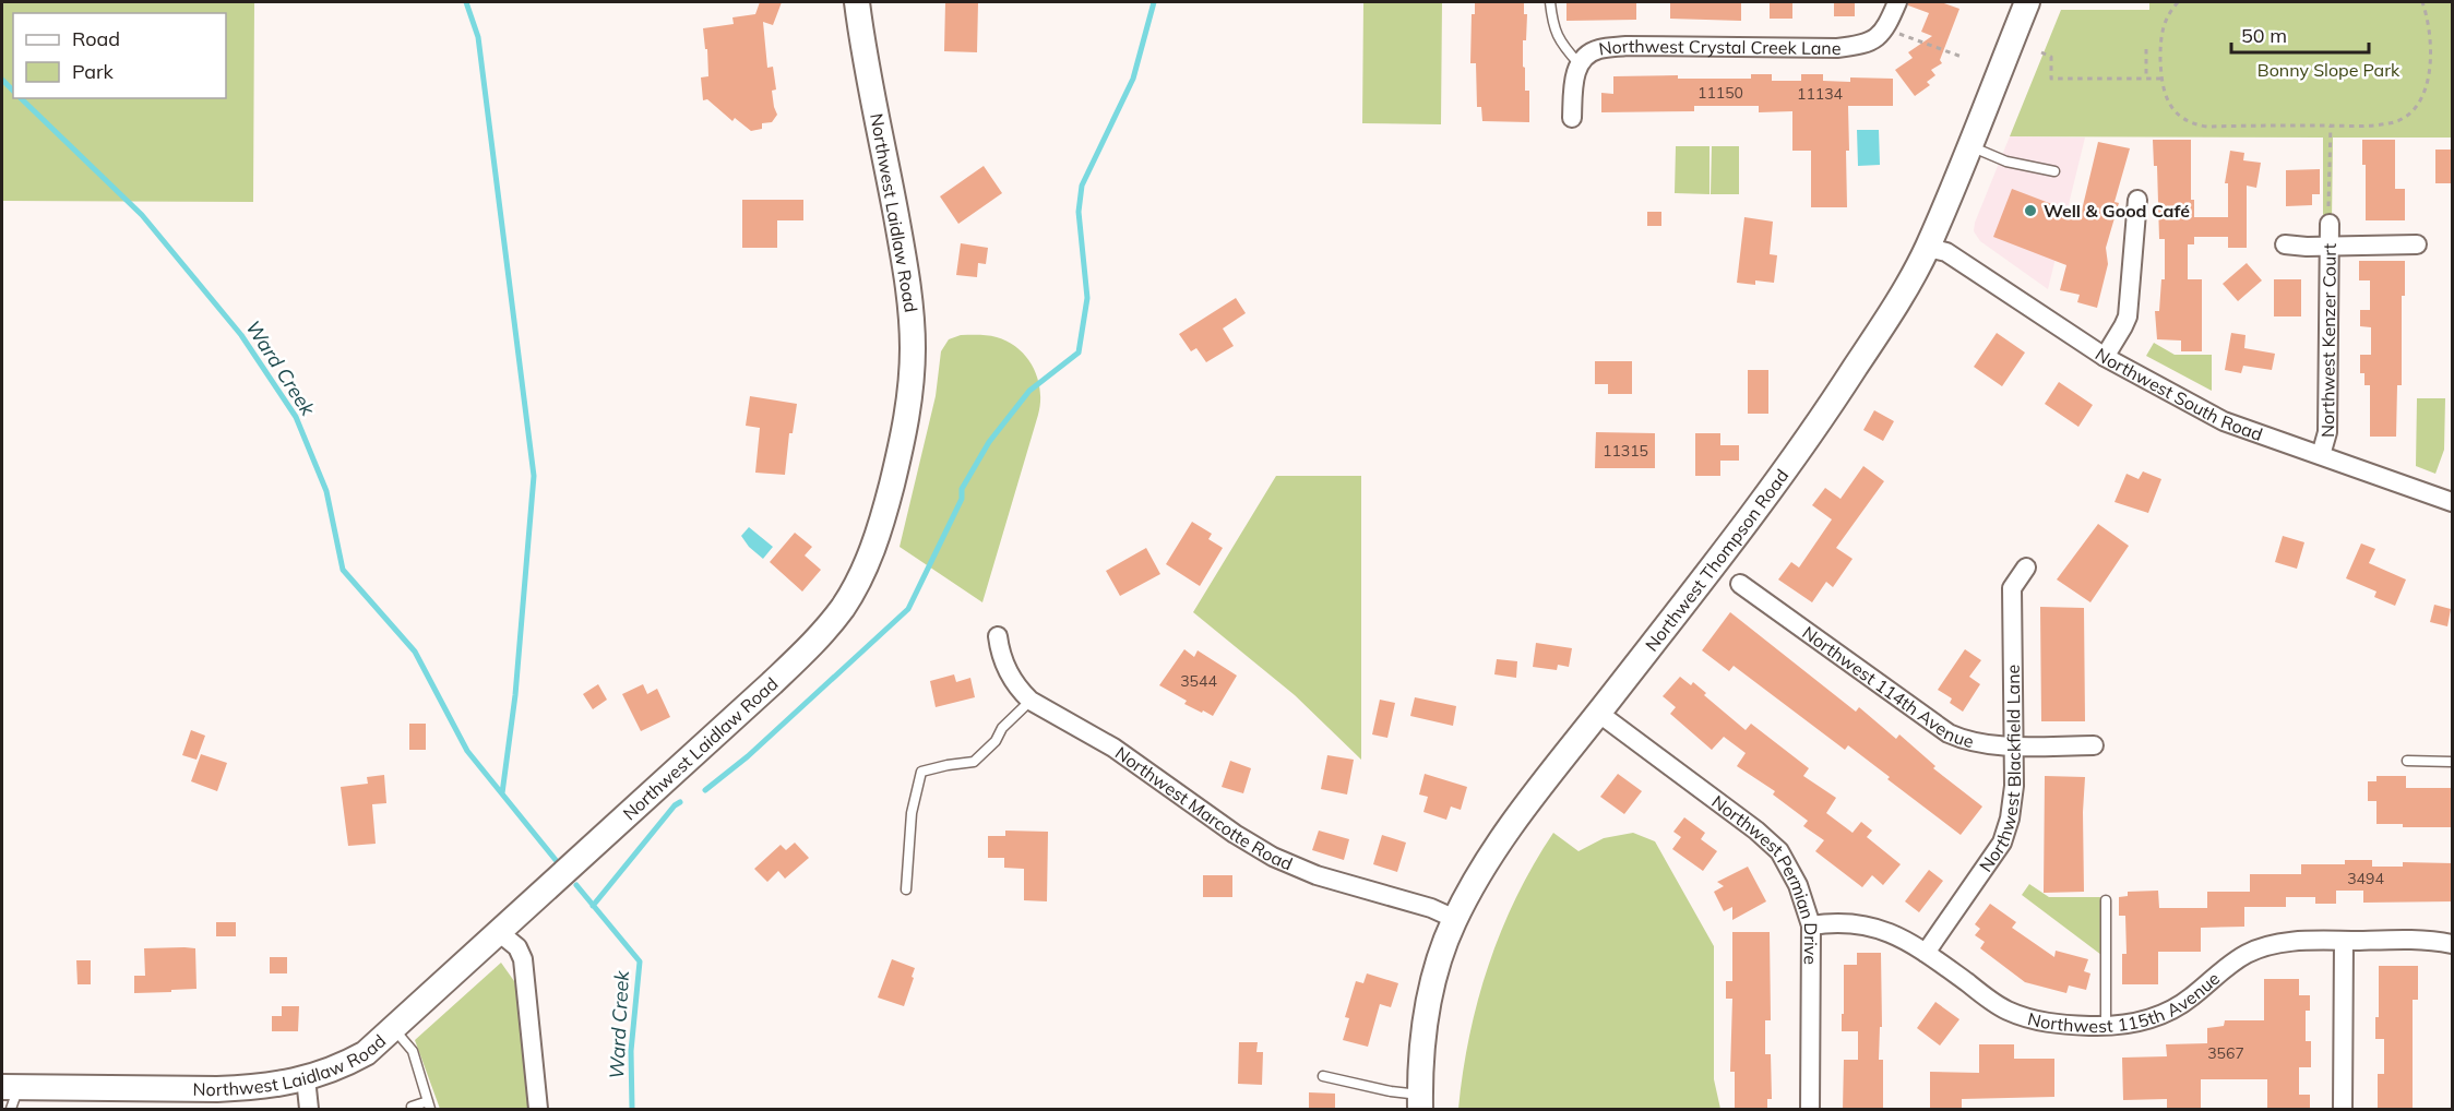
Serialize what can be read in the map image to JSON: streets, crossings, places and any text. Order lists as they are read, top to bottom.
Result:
{
  "streets": {
    "street": [
      "Northwest Crystal Creek Lane",
      "Northwest Laidlaw Road",
      "Northwest Kenzer Court",
      "Northwest South Road",
      "Northwest Thompson Road",
      "Northwest 114th Avenue",
      "Northwest Blackfield Lane",
      "Northwest Marcotte Road",
      "Northwest Permian Drive",
      "Northwest 115th Avenue"
    ]
  },
  "crossings": [
    ["Northwest Kenzer Court", "Northwest South Road"],
    ["Northwest South Road", "Northwest Thompson Road"],
    ["Northwest Thompson Road", "Northwest Marcotte Road"],
    ["Northwest Thompson Road", "Northwest Permian Drive"],
    ["Northwest 114th Avenue", "Northwest Blackfield Lane"],
    ["Northwest Blackfield Lane", "Northwest 115th Avenue"],
    ["Northwest Permian Drive", "Northwest 115th Avenue"]
  ],
  "water": ["Ward Creek"],
  "parks": ["Bonny Slope Park"],
  "places": ["Well & Good Café"],
  "house_numbers": [
    "11150",
    "11134",
    "11315",
    "3544",
    "3494",
    "3567"
  ],
  "legend": ["Road", "Park"],
  "scale_bar": "50 m"
}
